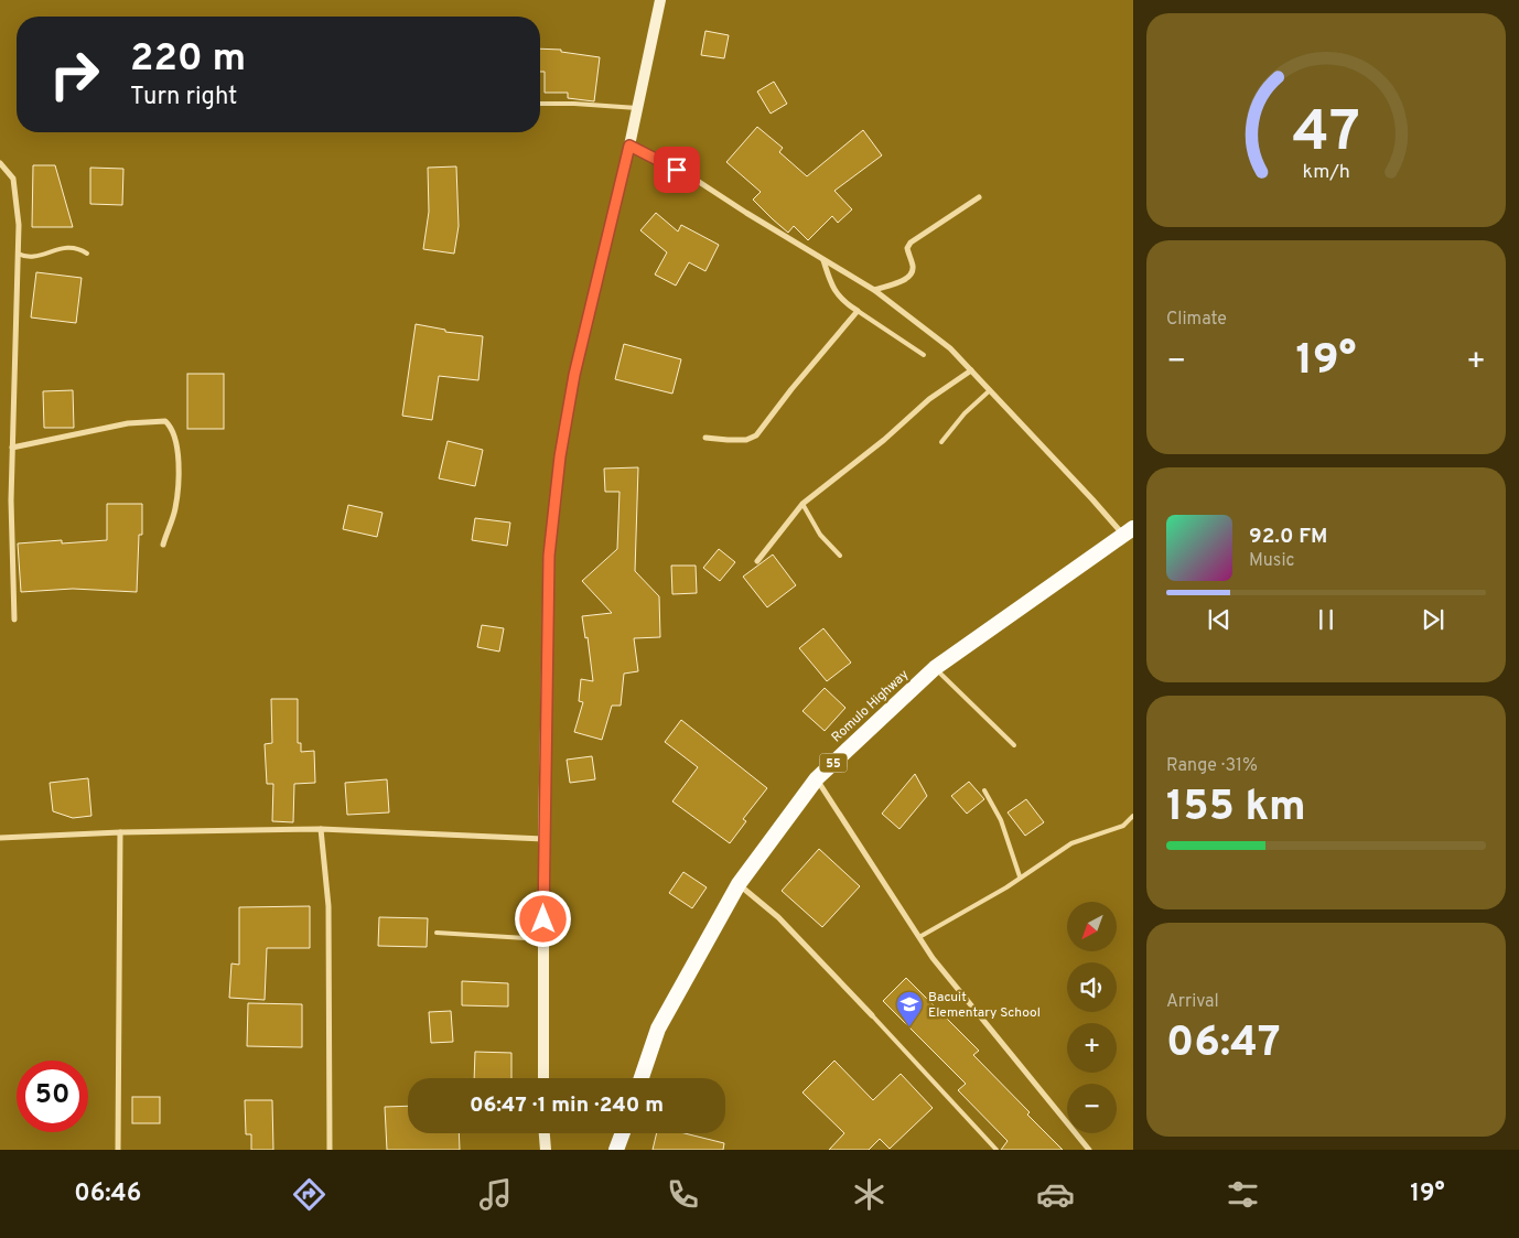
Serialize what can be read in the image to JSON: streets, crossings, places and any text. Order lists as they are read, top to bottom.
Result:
{
  "streets": {
    "highway": ["Romulo Highway", "55"]
  },
  "places": {
    "school or university": ["Bacuit Elementary School"]
  },
  "north": "bottom left",
  "page": {
    "turn": ["220 m", "Turn right"],
    "tile": [
      "Climate",
      ["Range · 31%", "155 km"],
      ["Arrival", "06:47"]
    ],
    "heat": ["−", "19°", "+"],
    "song": ["92.0 FM", "Music"],
    "map_buttons": ["+", "−"],
    "limit": "50",
    "trip": "06:47 · 1 min · 240 m",
    "tabs": ["06:46", "19°"],
    "gauge": ["47", "km/h"]
  }
}
